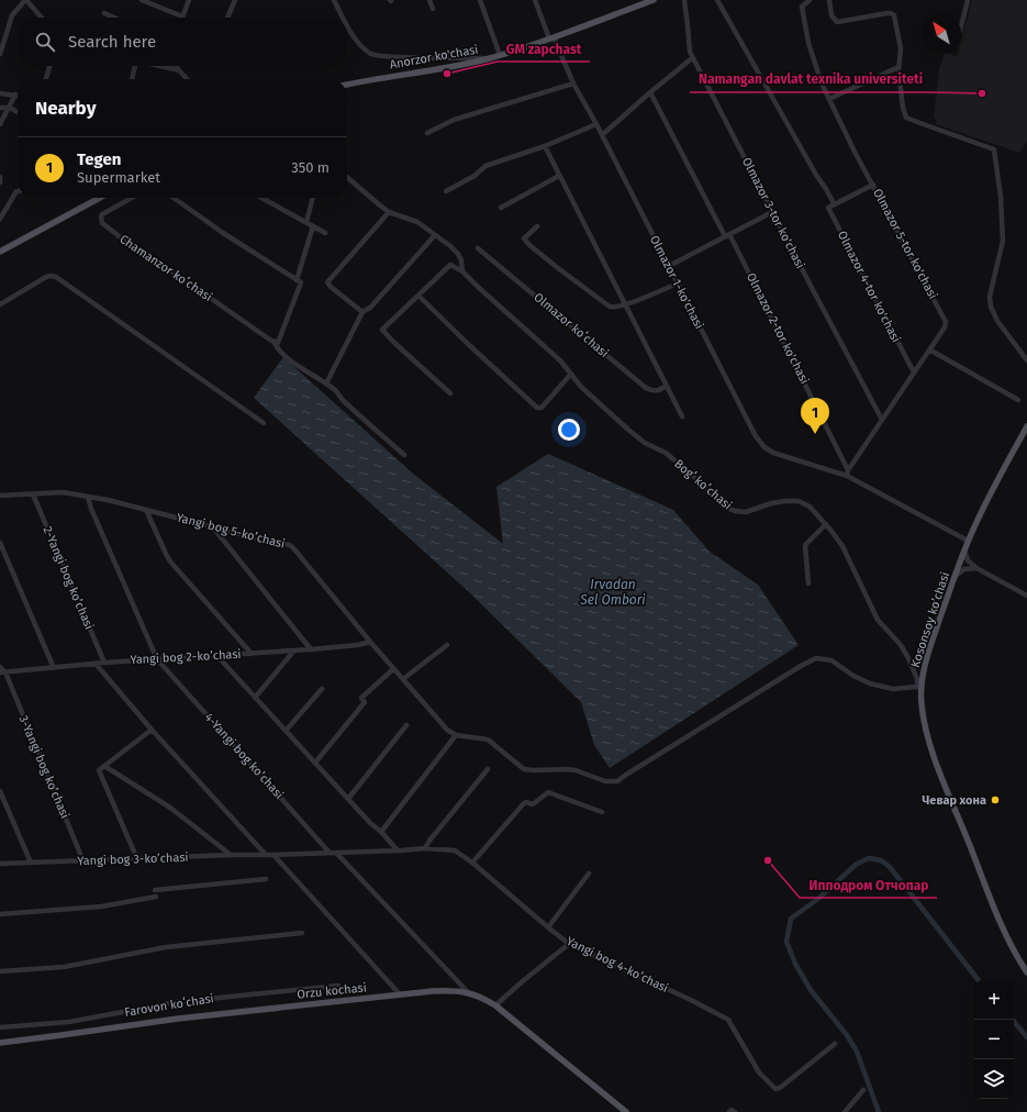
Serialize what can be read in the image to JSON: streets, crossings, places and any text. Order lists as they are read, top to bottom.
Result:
{
  "streets": {
    "main road": ["Anorzor ko'chasi", "Kosonsoy ko’chasi", "Orzu kochasi"],
    "street": [
      "Olmazor 3-tor ko'chasi",
      "Olmazor 5-tor ko'chasi",
      "Chamanzor koʻchasi",
      "Olmazor 1-ko'chasi",
      "Olmazor 4-tor ko'chasi",
      "Olmazor koʻchasi",
      "Olmazor 2-tor ko'chasi",
      "Bogʻ koʻchasi",
      "Yangi bog 5-koʼchasi",
      "2-Yangi bog koʼchasi",
      "Yangi bog 2-koʼchasi",
      "4-Yangi bog koʼchasi",
      "3-Yangi bog koʼchasi",
      "Yangi bog 3-koʼchasi",
      "Yangi bog 4-koʼchasi",
      "Farovon koʻchasi"
    ]
  },
  "crossings": [
    ["Anorzor ko'chasi", "Olmazor 1-ko'chasi"],
    ["Olmazor 3-tor ko'chasi", "Olmazor 5-tor ko'chasi"],
    ["Olmazor 5-tor ko'chasi", "Olmazor 1-ko'chasi"],
    ["Olmazor 5-tor ko'chasi", "Olmazor 4-tor ko'chasi"],
    ["Olmazor 5-tor ko'chasi", "Olmazor 2-tor ko'chasi"],
    ["Olmazor 1-ko'chasi", "Olmazor 2-tor ko'chasi"],
    ["Olmazor 1-ko'chasi", "Kosonsoy ko’chasi"],
    ["Bogʻ koʻchasi", "Kosonsoy ko’chasi"],
    ["Yangi bog 5-koʼchasi", "2-Yangi bog koʼchasi"],
    ["Yangi bog 5-koʼchasi", "Yangi bog 2-koʼchasi"],
    ["2-Yangi bog koʼchasi", "Yangi bog 2-koʼchasi"],
    ["Yangi bog 2-koʼchasi", "4-Yangi bog koʼchasi"],
    ["Yangi bog 2-koʼchasi", "3-Yangi bog koʼchasi"],
    ["4-Yangi bog koʼchasi", "Yangi bog 4-koʼchasi"],
    ["4-Yangi bog koʼchasi", "Orzu kochasi"],
    ["3-Yangi bog koʼchasi", "Yangi bog 3-koʼchasi"],
    ["Yangi bog 3-koʼchasi", "Yangi bog 4-koʼchasi"]
  ],
  "water": ["Irvadan Sel Ombori"],
  "places": [
    "GM zapchast",
    "Namangan davlat texnika universiteti",
    "Чевар хона",
    "Ипподром Отчопар"
  ],
  "north": "top left",
  "page": {
    "search": "Search here",
    "heading": "Nearby",
    "list": [
      {
        "mark": "1",
        "name": "Tegen",
        "note": "Supermarket",
        "value": "350 m"
      }
    ],
    "pins": "1",
    "map_buttons": ["+", "−"]
  }
}
